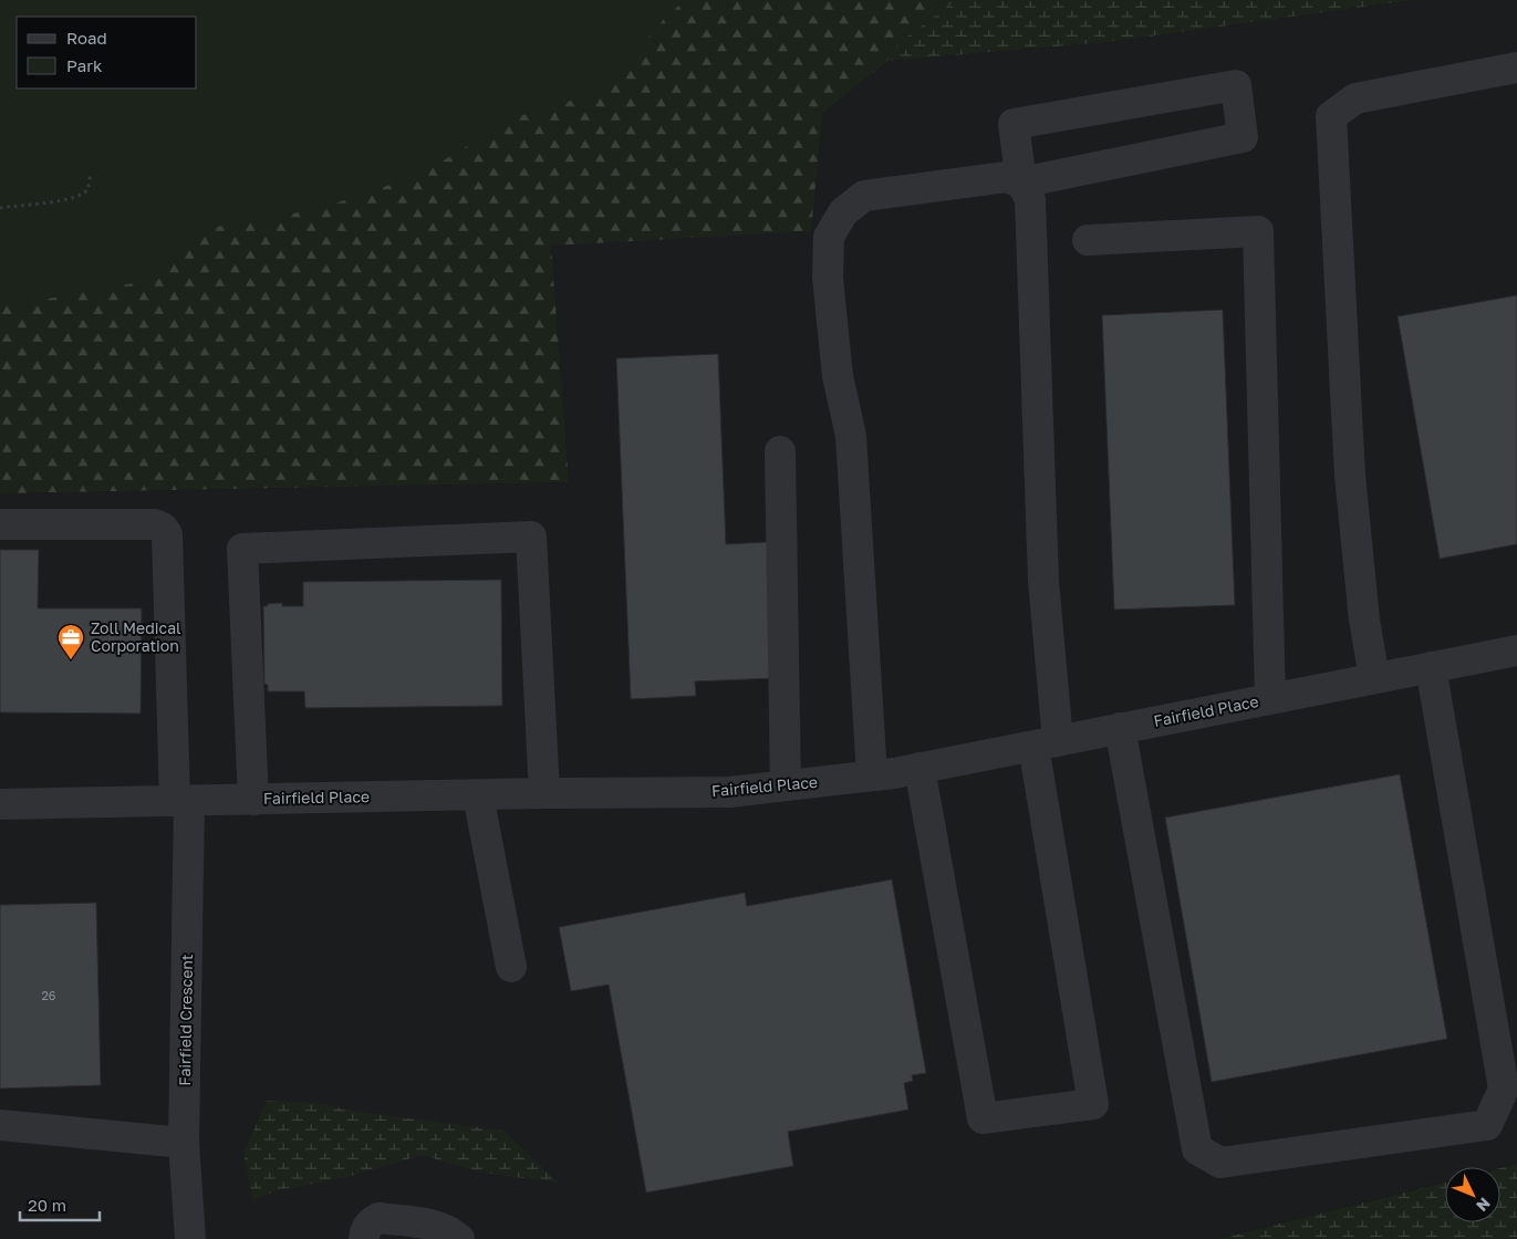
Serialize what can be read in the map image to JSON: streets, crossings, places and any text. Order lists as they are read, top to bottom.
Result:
{
  "streets": {
    "street": ["Fairfield Place", "Fairfield Crescent"]
  },
  "crossings": [
    ["Fairfield Place", "Fairfield Crescent"]
  ],
  "places": {
    "office": ["Zoll Medical Corporation"]
  },
  "house_numbers": ["26"],
  "legend": ["Road", "Park"],
  "scale_bar": "20 m",
  "north": "bottom right"
}
